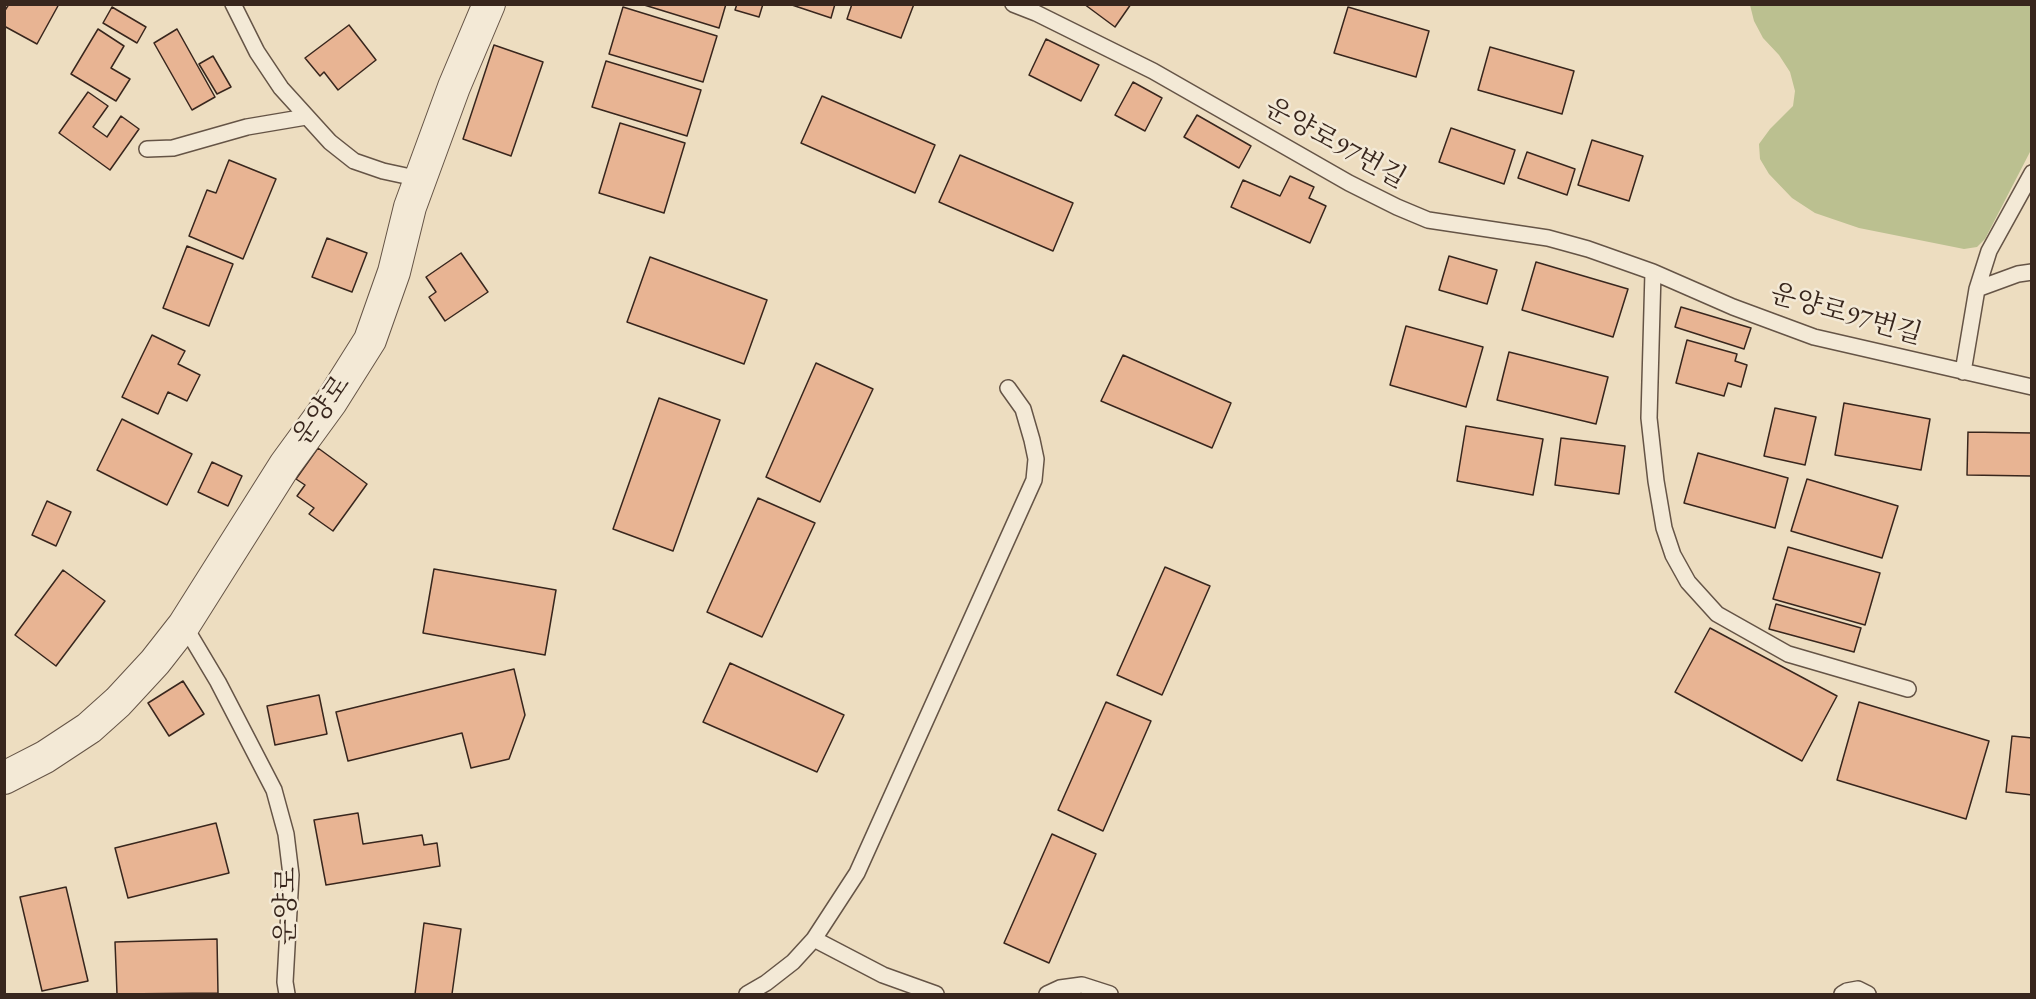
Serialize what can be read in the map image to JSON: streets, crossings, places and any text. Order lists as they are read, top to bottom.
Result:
{
  "streets": {
    "street": ["운양로"],
    "lane": ["운양로97번길"]
  }
}
